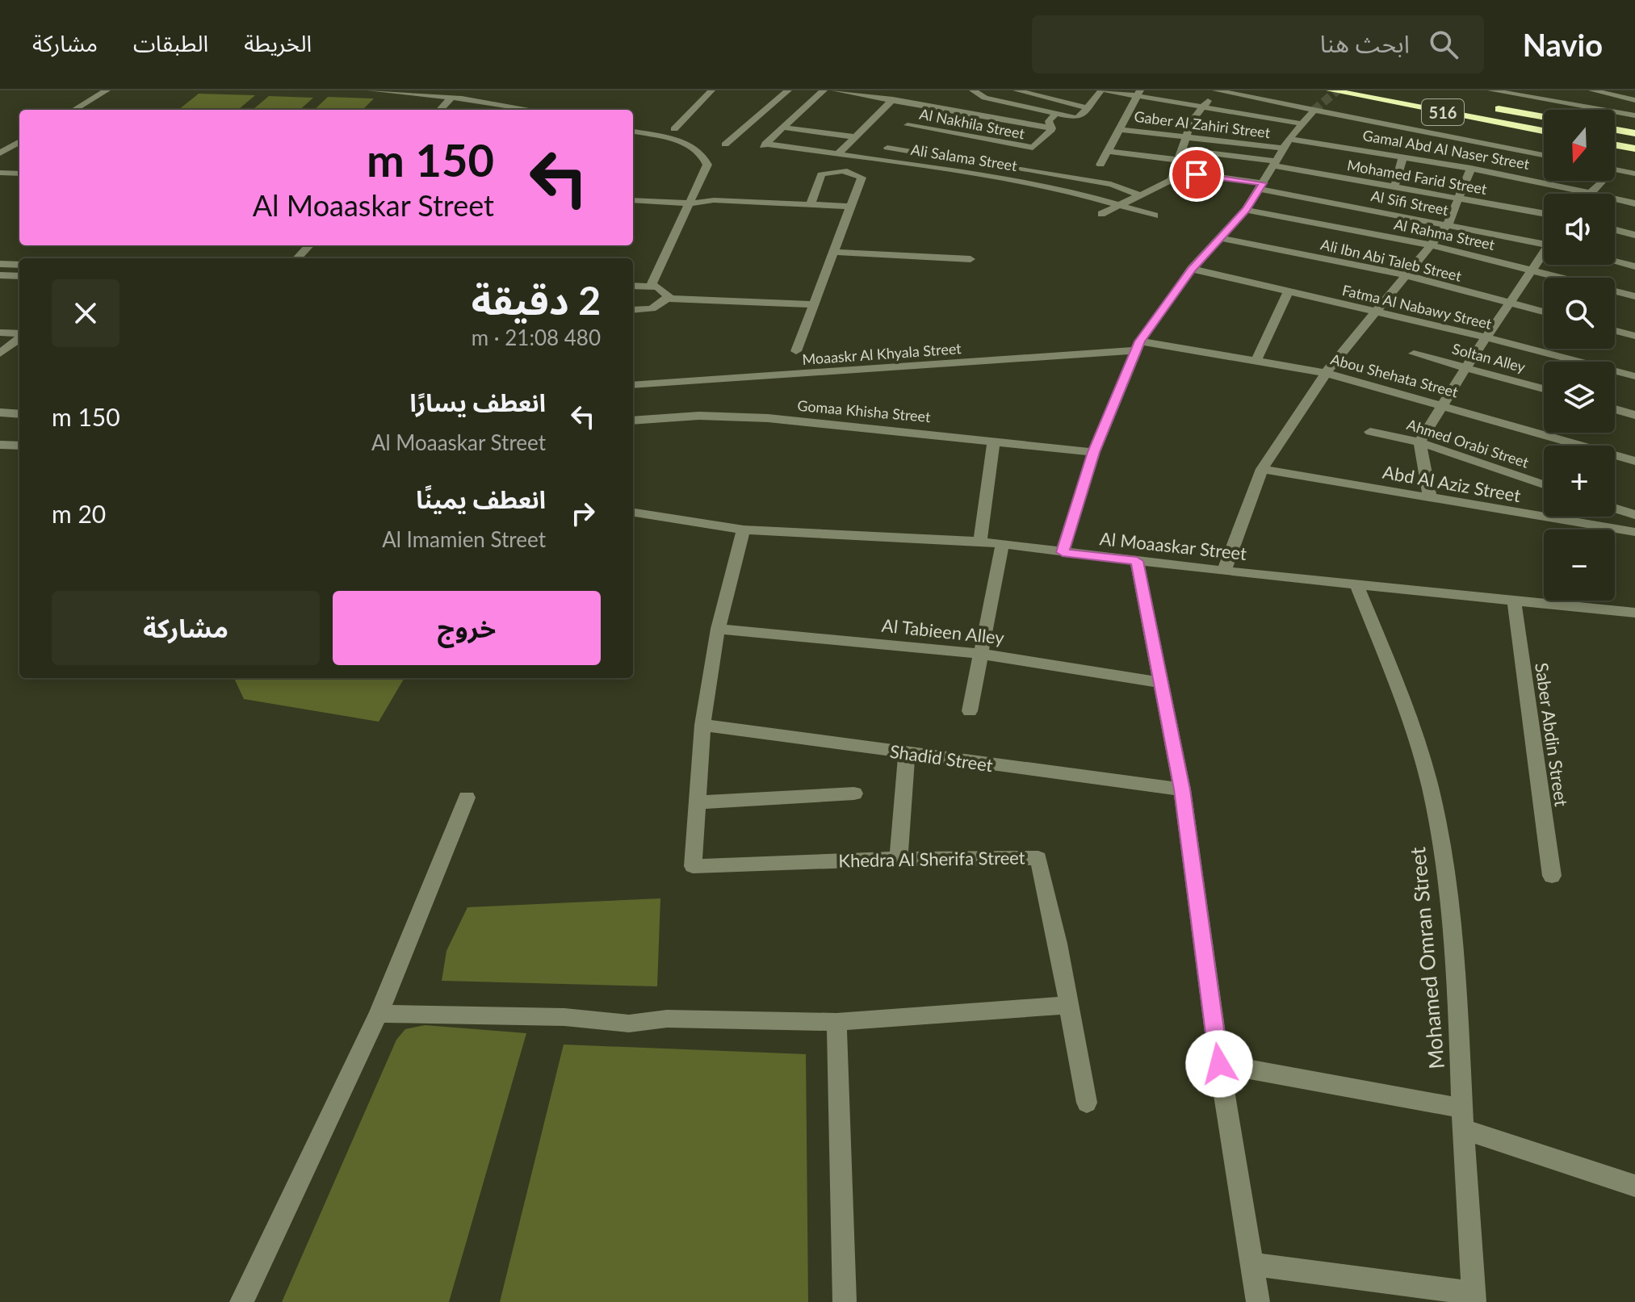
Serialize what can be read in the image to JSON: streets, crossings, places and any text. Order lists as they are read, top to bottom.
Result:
{
  "streets": {
    "highway": ["516"],
    "street": [
      "Al Nakhila Street",
      "Gaber Al Zahiri Street",
      "Gamal Abd Al Naser Street",
      "Ali Salama Street",
      "Mohamed Farid Street",
      "Al Sifi Street",
      "Al Rahma Street",
      "Ali Ibn Abi Taleb Street",
      "Fatma Al Nabawy Street",
      "Moaaskr Al Khyala Street",
      "Soltan Alley",
      "Abou Shehata Street",
      "Gomaa Khisha Street",
      "Ahmed Orabi Street",
      "Abd Al Aziz Street",
      "Al Moaaskar Street",
      "Al Tabieen Alley",
      "Saber Abdin Street",
      "Shadid Street",
      "Khedra Al Sherifa Street",
      "Mohamed Omran Street"
    ]
  },
  "crossings": [
    ["Gaber Al Zahiri Street", "Gamal Abd Al Naser Street"],
    ["Moaaskr Al Khyala Street", "Abou Shehata Street"],
    ["Al Moaaskar Street", "Saber Abdin Street"],
    ["Al Moaaskar Street", "Mohamed Omran Street"]
  ],
  "north": "bottom",
  "page": {
    "header": "Navio",
    "search": "ابحث هنا",
    "nav": ["الخريطة", "الطبقات", "مشاركة"],
    "map_buttons": ["+", "−"],
    "turn": ["150 m", "Al Moaaskar Street"],
    "heading": ["2 دقيقة", "480 m · 21:08"],
    "list": [
      {
        "name": "انعطف يسارًا",
        "note": "Al Moaaskar Street",
        "value": "150 m"
      },
      {
        "name": "انعطف يمينًا",
        "note": "Al Imamien Street",
        "value": "20 m"
      }
    ],
    "buttons": ["خروج", "مشاركة"]
  }
}
